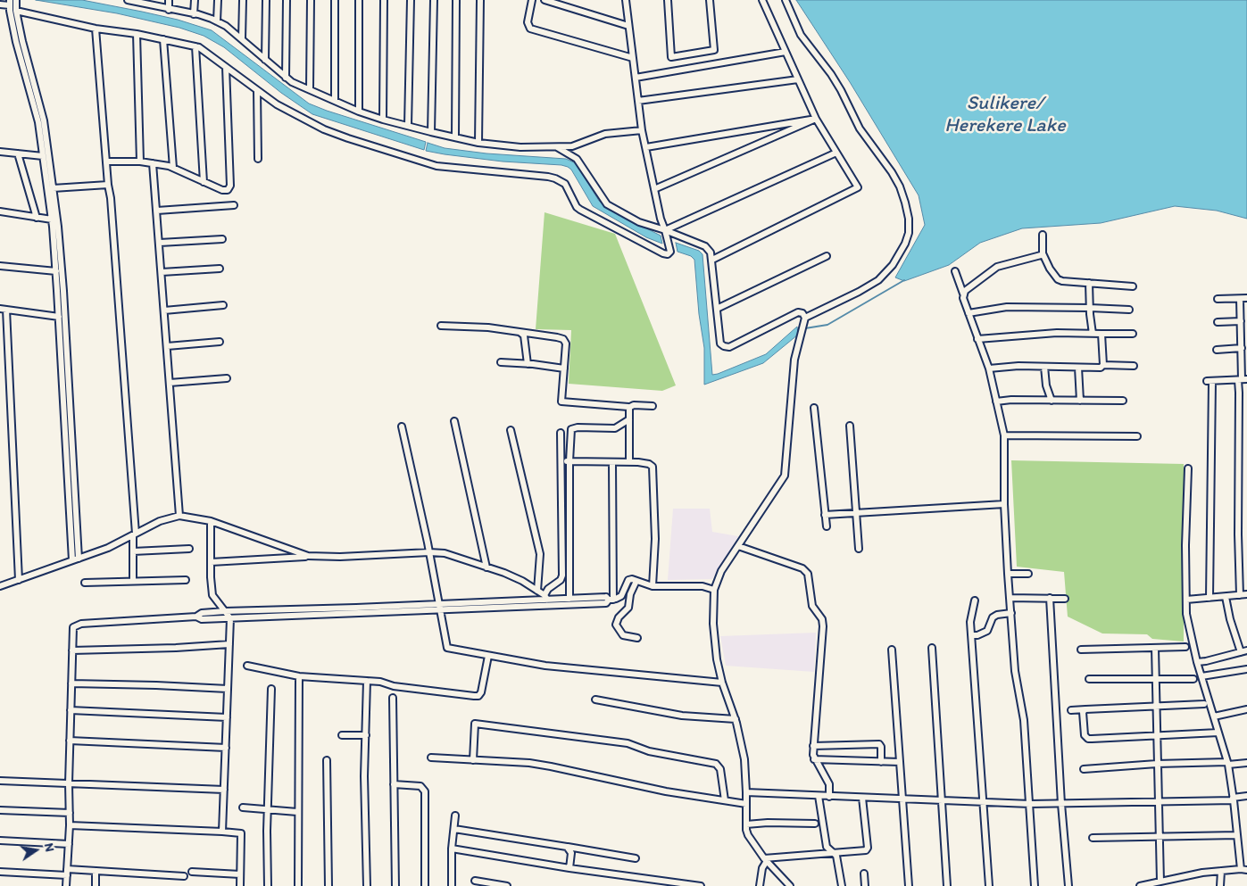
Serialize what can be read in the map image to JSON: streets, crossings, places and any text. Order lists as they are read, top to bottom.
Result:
{
  "water": ["Sulikere/ Herekere Lake"],
  "north": "right"
}
